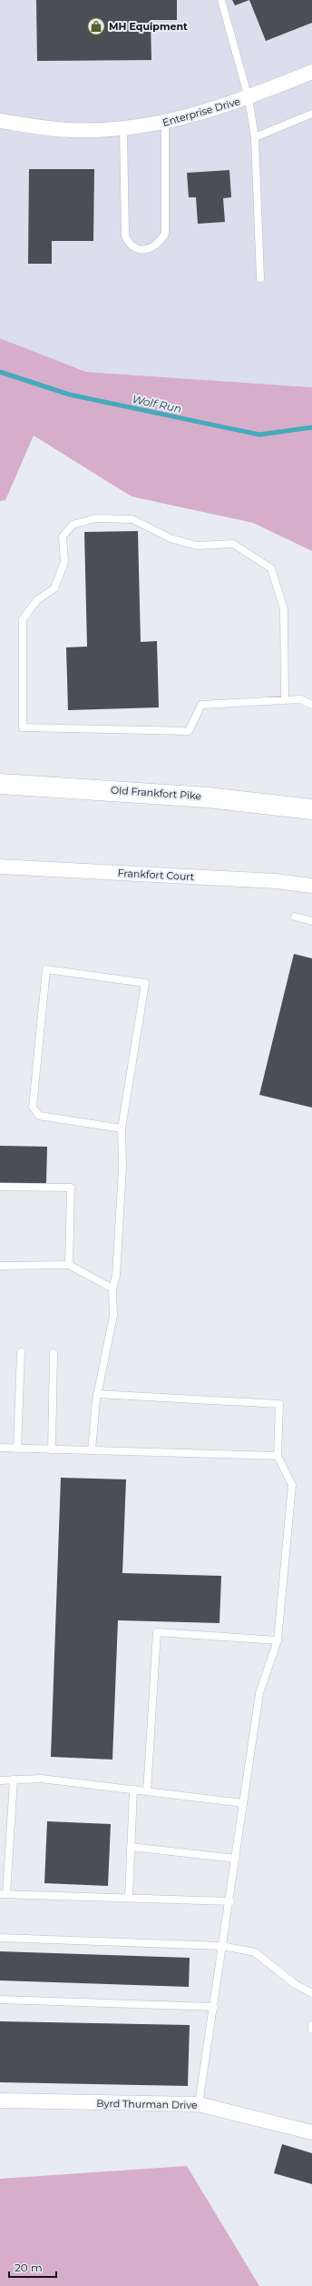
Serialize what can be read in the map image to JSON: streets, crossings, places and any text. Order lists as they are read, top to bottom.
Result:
{
  "streets": {
    "main road": ["Old Frankfort Pike"],
    "street": ["Enterprise Drive", "Frankfort Court", "Byrd Thurman Drive"]
  },
  "water": ["Wolf Run"],
  "places": {
    "shop": ["MH Equipment"]
  },
  "scale_bar": "20 m"
}
